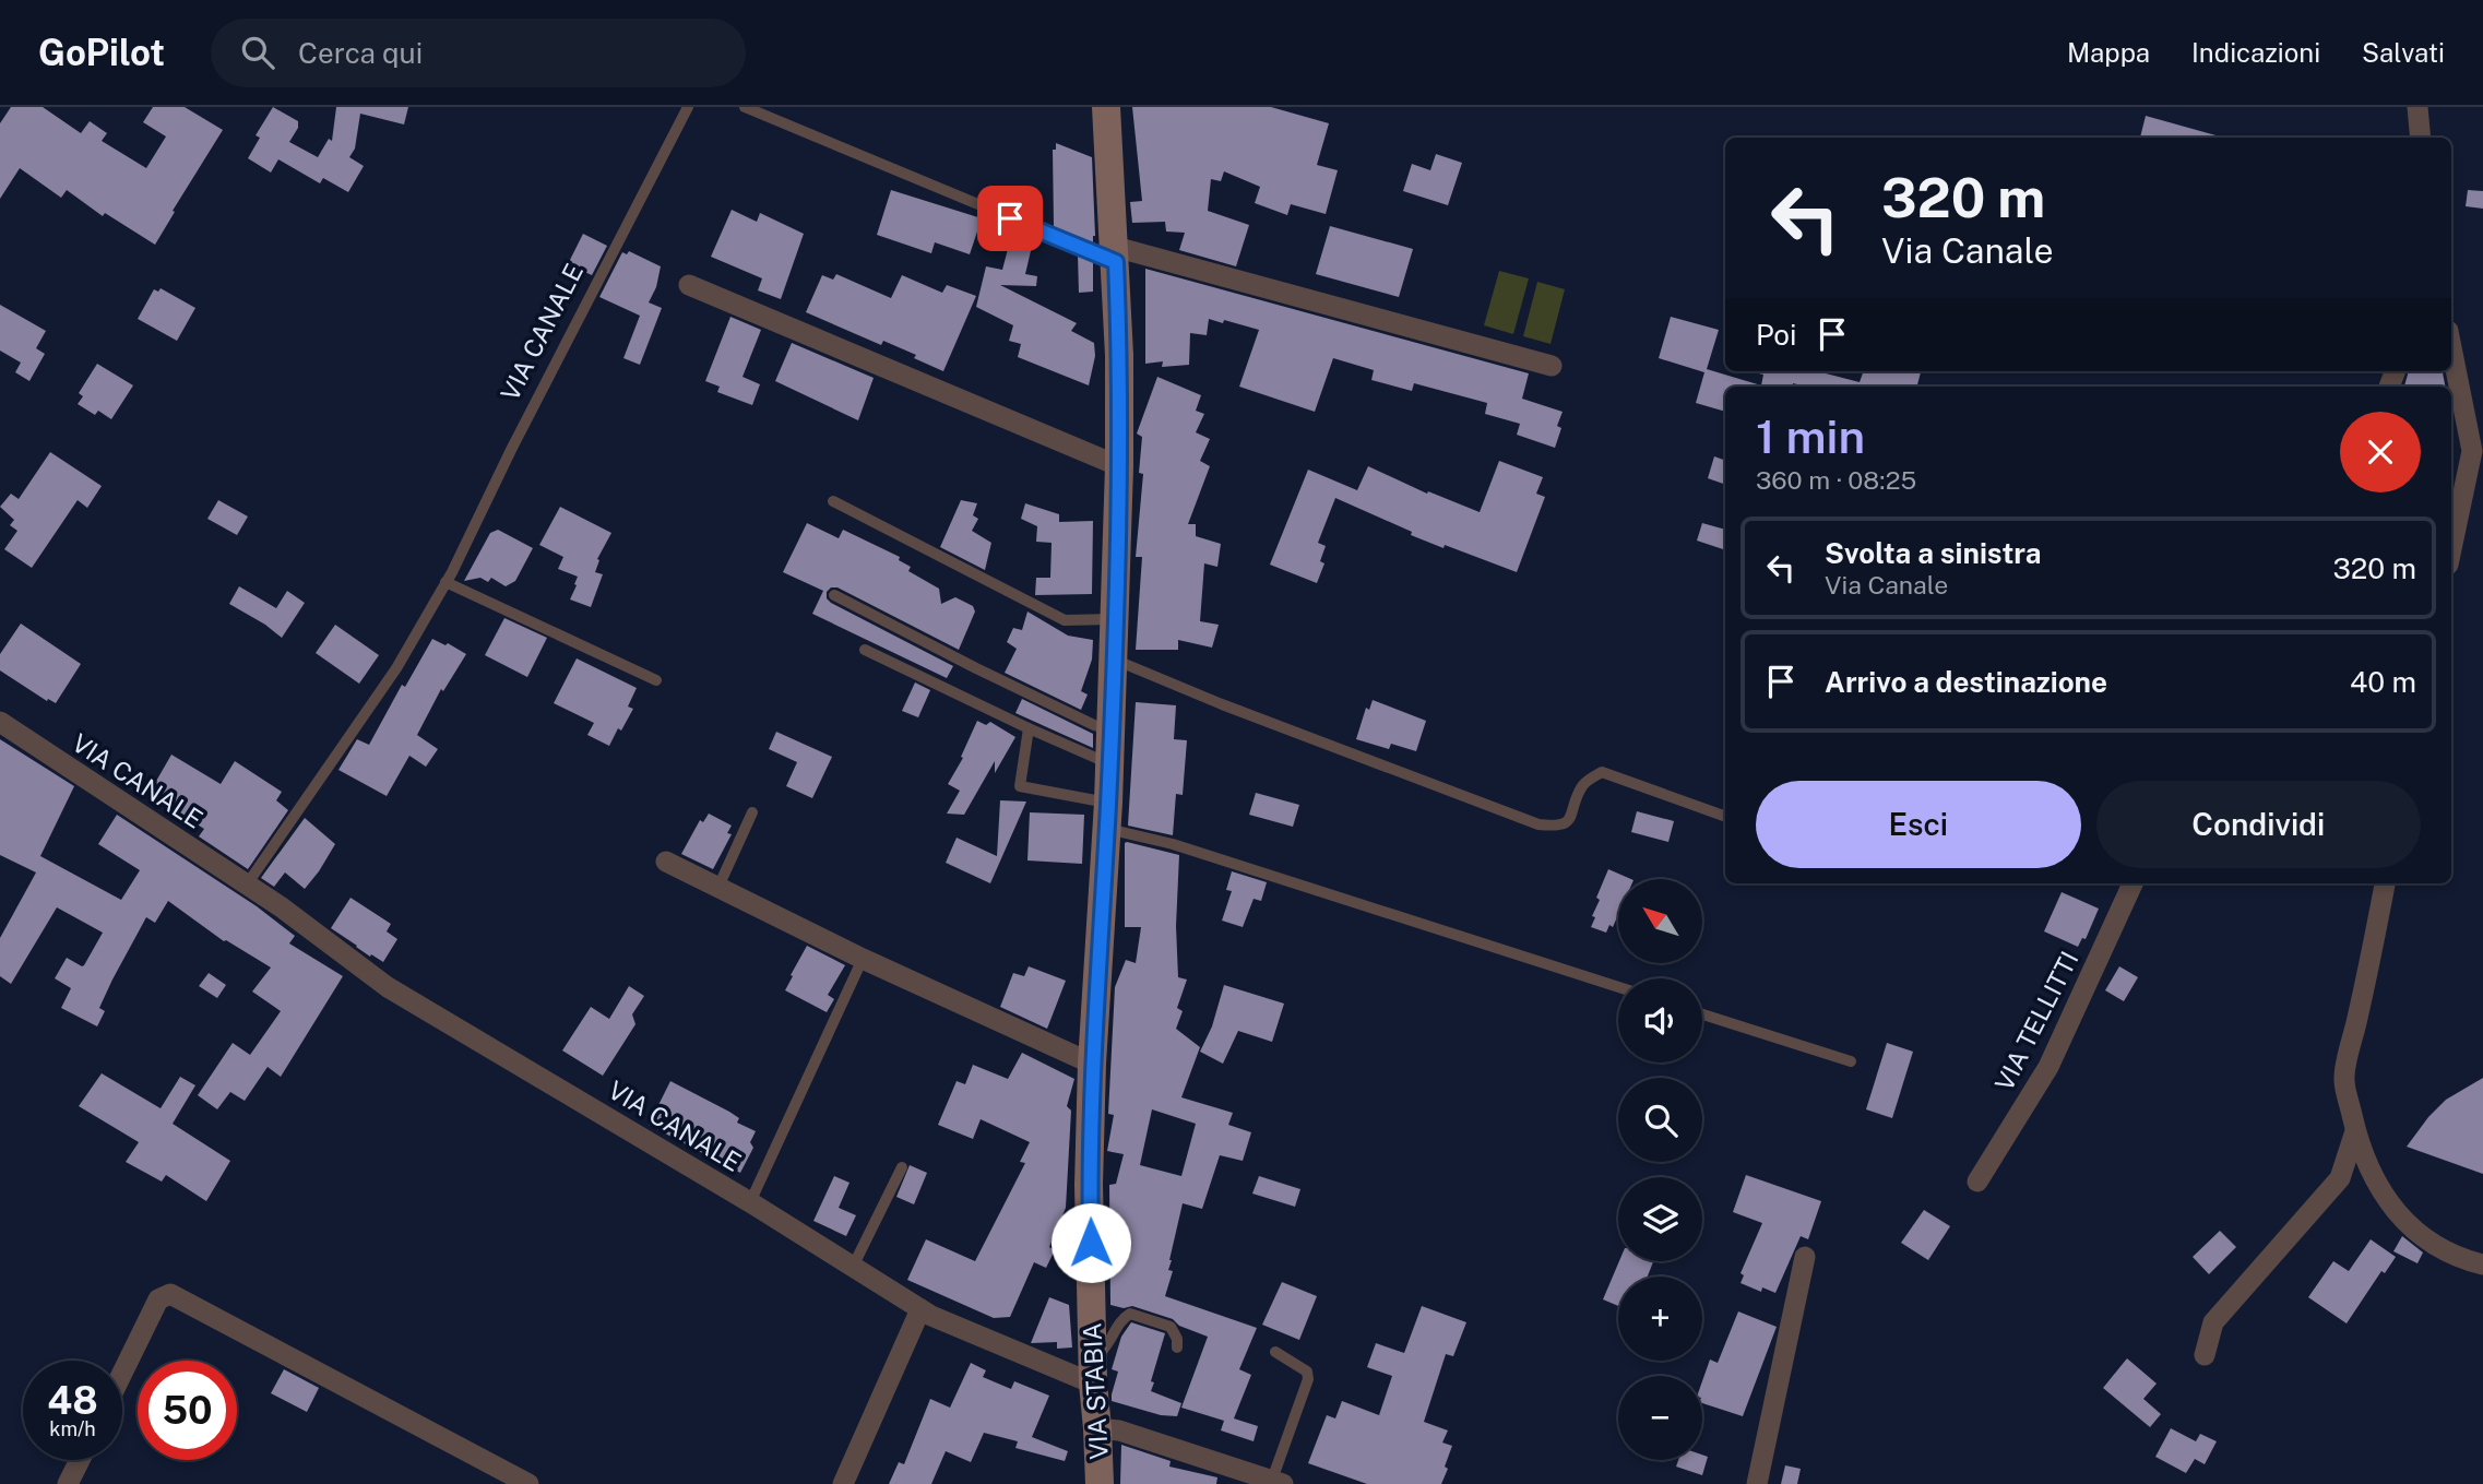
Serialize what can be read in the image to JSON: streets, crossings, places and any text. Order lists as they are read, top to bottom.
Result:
{
  "streets": {
    "main road": ["VIA STABIA"],
    "street": ["VIA CANALE", "VIA TELLITTI"]
  },
  "crossings": [
    ["VIA CANALE", "VIA STABIA"]
  ],
  "north": "top left",
  "page": {
    "header": "GoPilot",
    "search": "Cerca qui",
    "nav": ["Mappa", "Indicazioni", "Salvati"],
    "turn": ["320 m", "Via Canale"],
    "then": "Poi",
    "heading": ["1 min", "360 m · 08:25"],
    "list": [
      {
        "name": "Svolta a sinistra",
        "note": "Via Canale",
        "value": "320 m"
      },
      {
        "name": "Arrivo a destinazione",
        "value": "40 m"
      }
    ],
    "buttons": ["Esci", "Condividi"],
    "map_buttons": ["+", "−"],
    "speed": "48 km/h",
    "limit": "50"
  }
}
